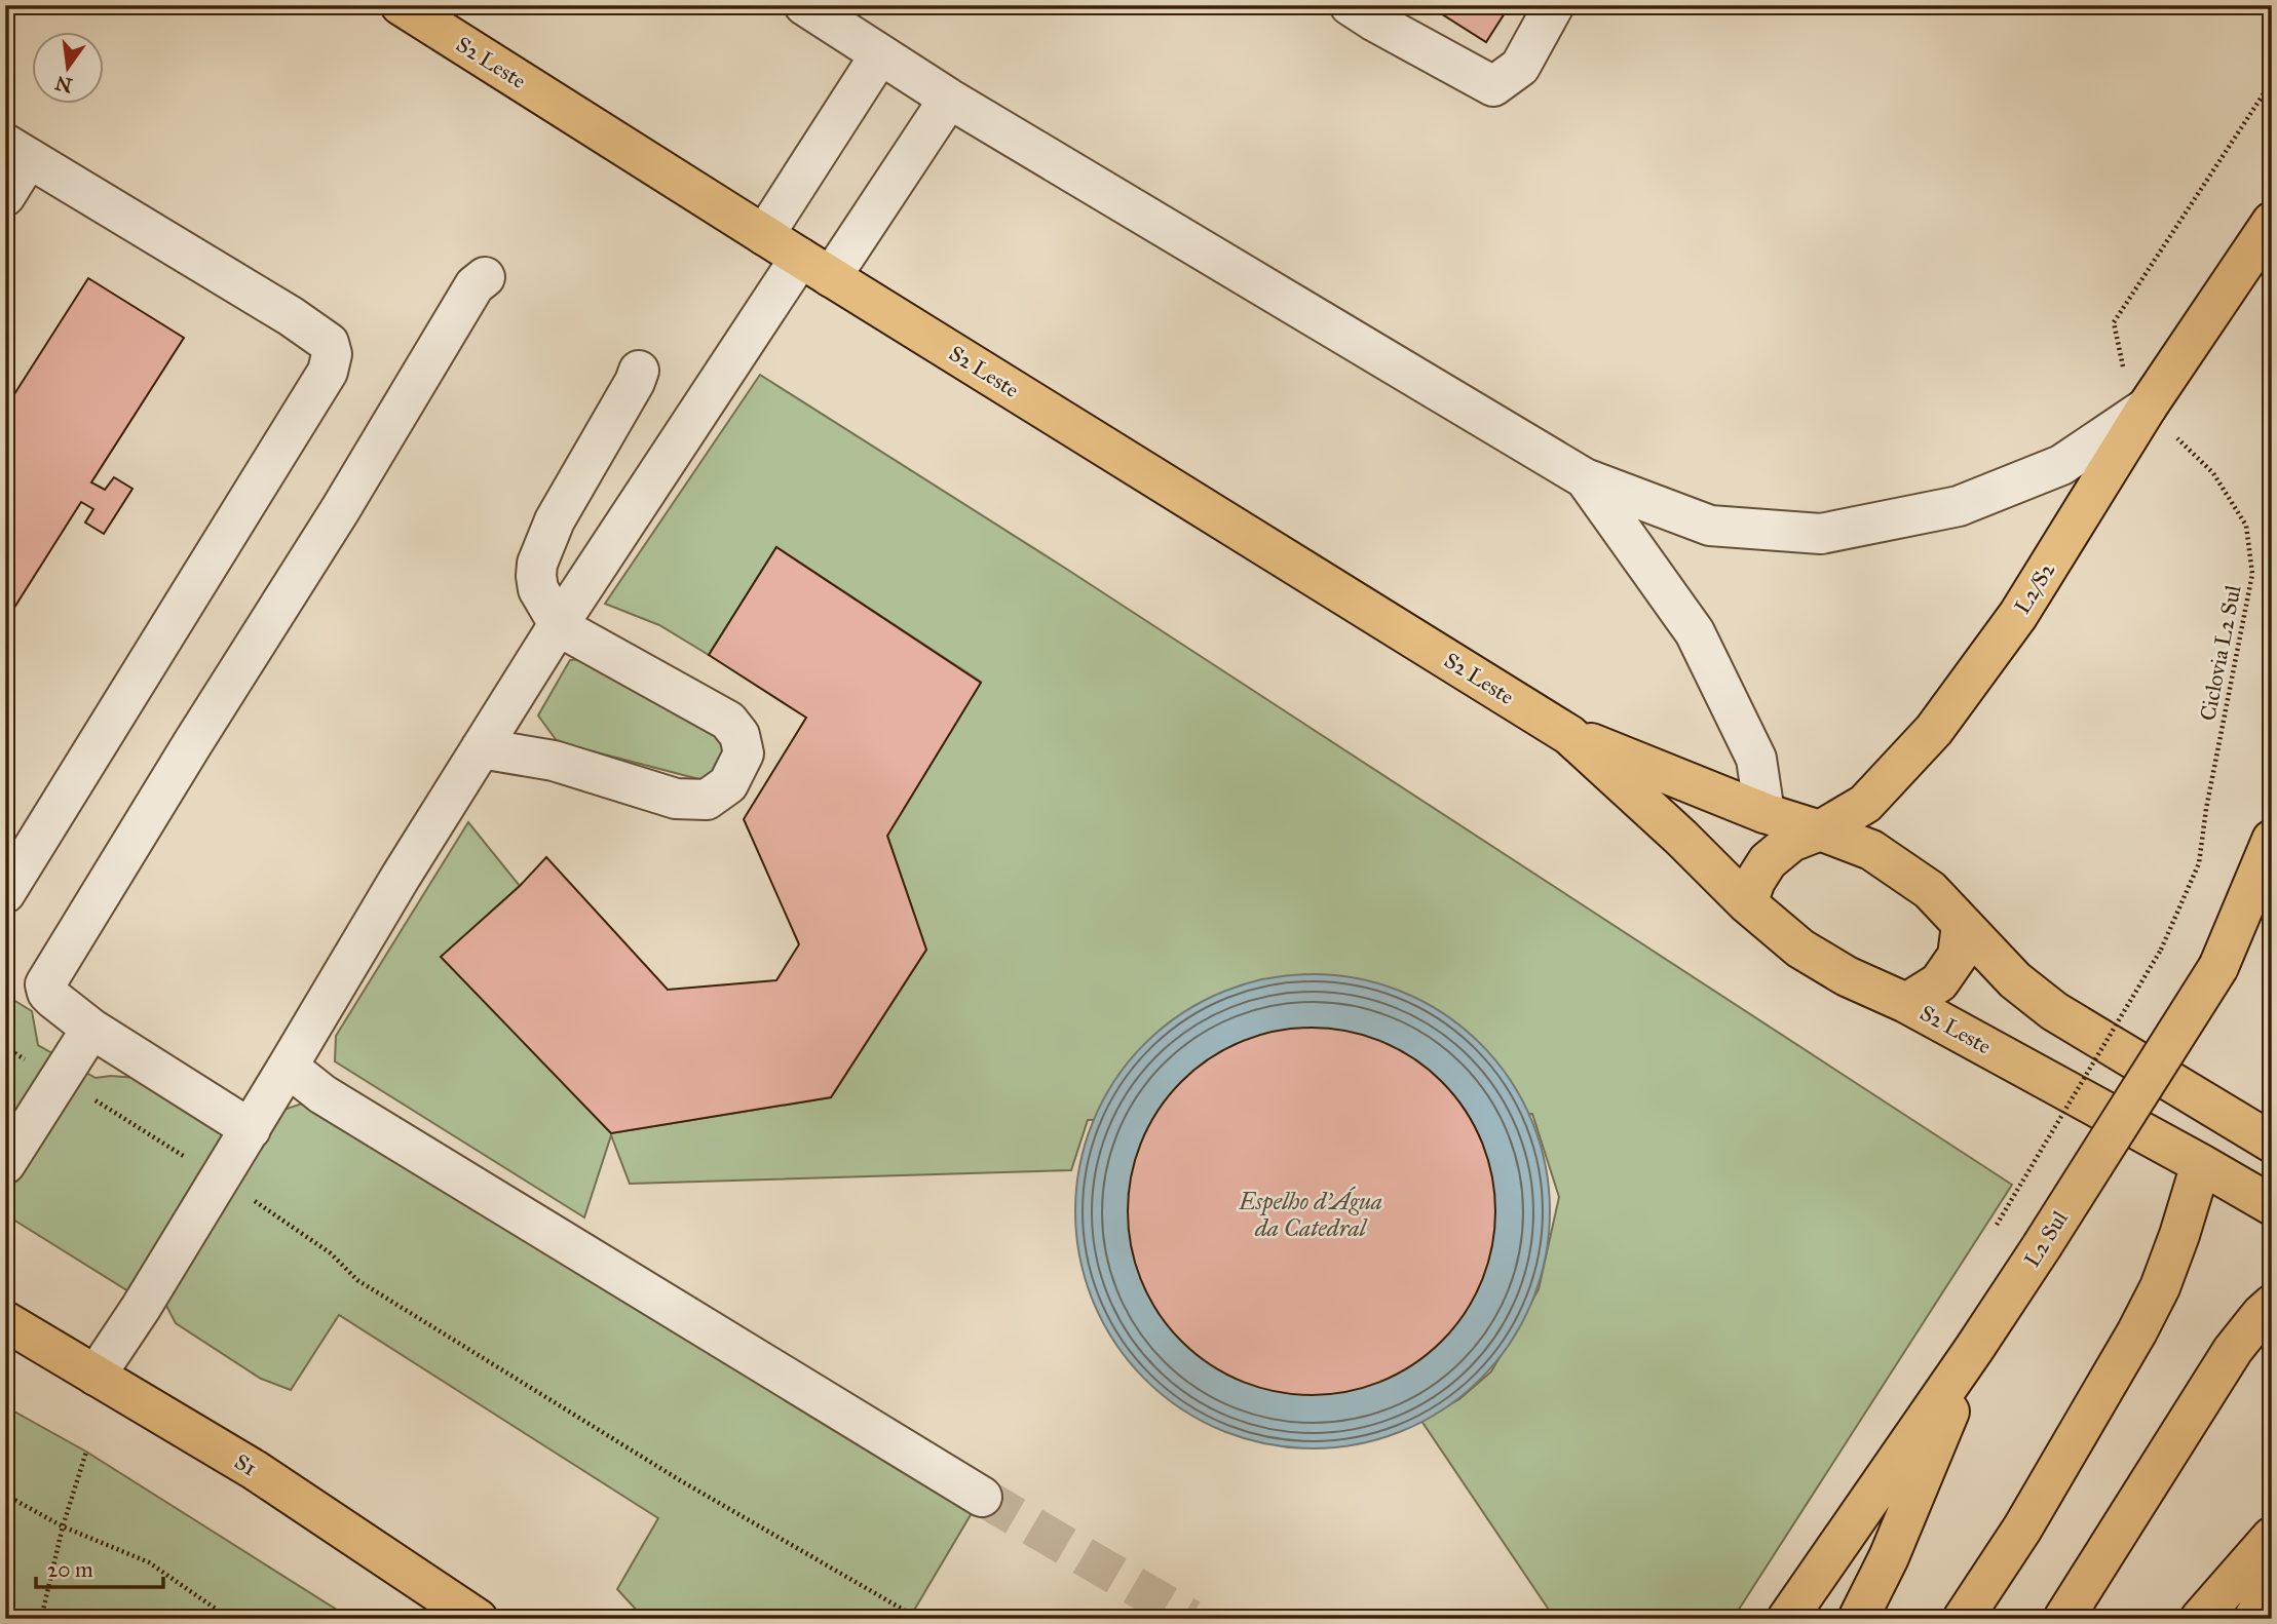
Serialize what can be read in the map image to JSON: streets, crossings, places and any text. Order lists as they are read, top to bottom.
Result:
{
  "streets": {
    "main road": [
      "S2 Leste",
      "L2/S2",
      "L2 Sul",
      "S1"
    ],
    "path": ["Ciclovia L2 Sul"]
  },
  "crossings": [
    ["S2 Leste", "L2/S2"],
    ["L2/S2", "Ciclovia L2 Sul"]
  ],
  "water": ["Espelho d'Água da Catedral"],
  "scale_bar": "20 m",
  "north": "bottom"
}
